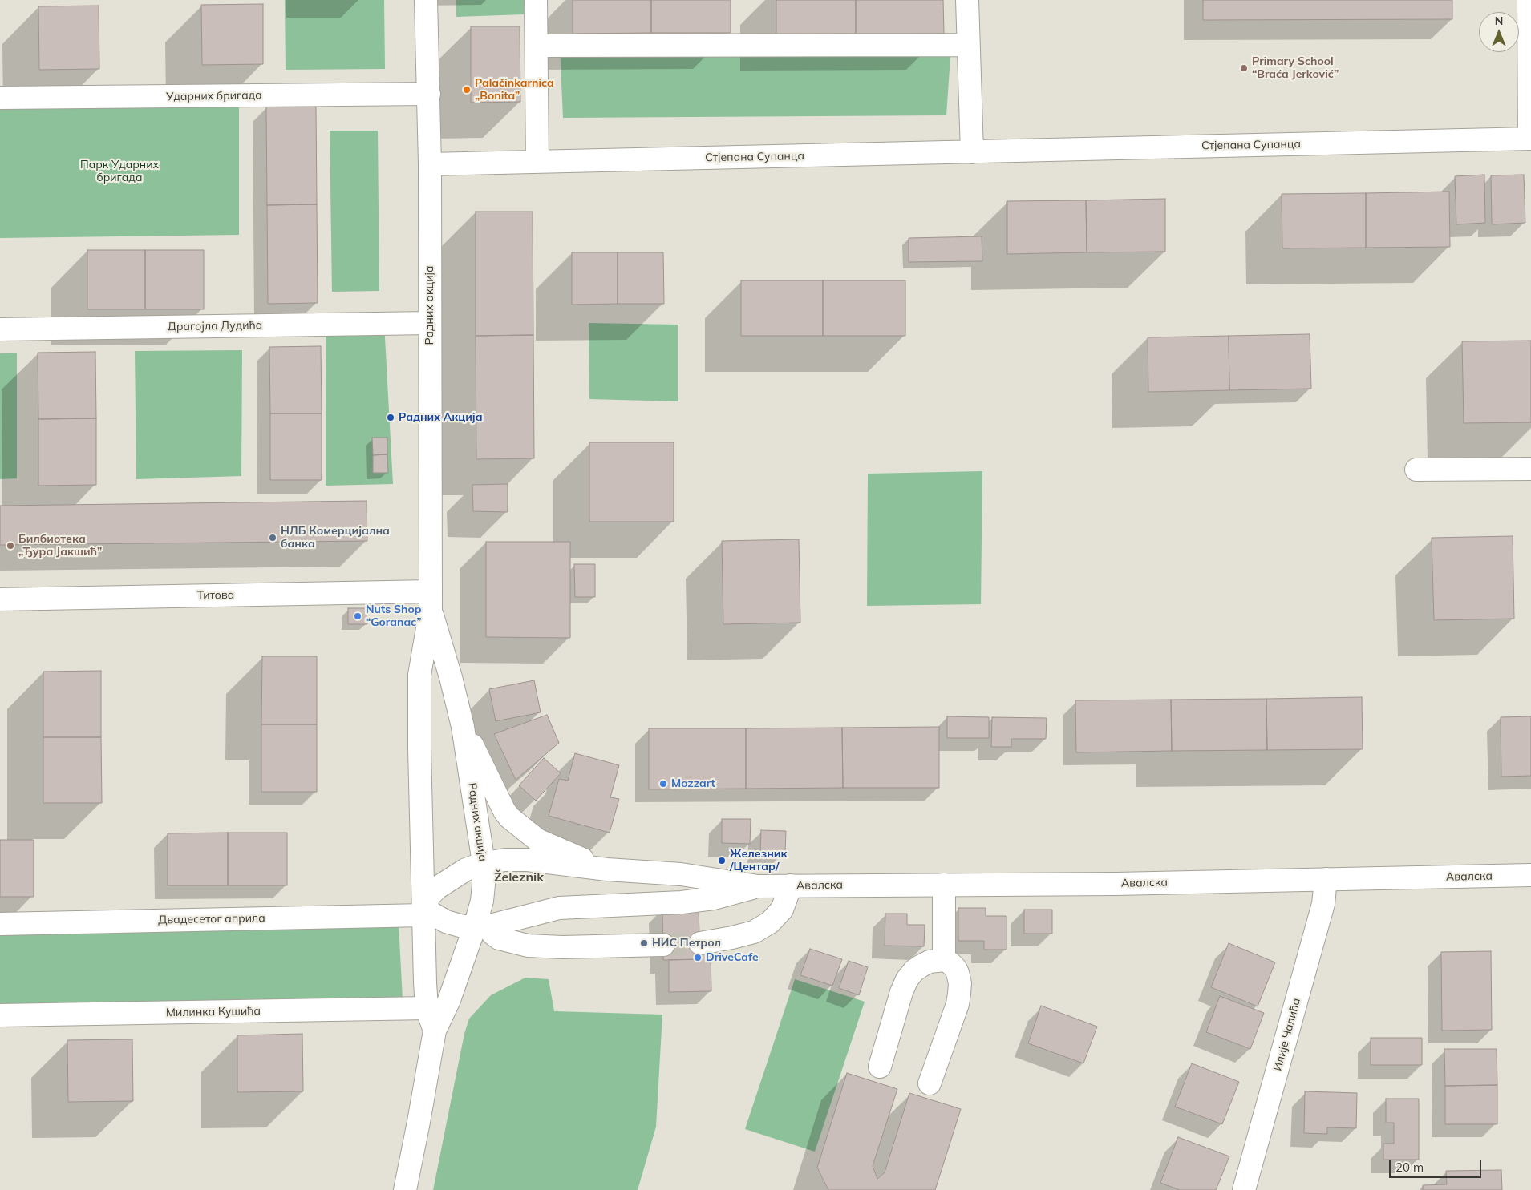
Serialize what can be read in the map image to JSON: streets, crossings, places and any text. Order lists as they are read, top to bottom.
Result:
{
  "streets": {
    "street": [
      "Ударних бригада",
      "Стјепана Супанца",
      "Радних акција",
      "Драгојла Дудића",
      "Титова",
      "Авалска",
      "Двадесетог априла",
      "Милинка Кушића",
      "Илије Чалића"
    ]
  },
  "crossings": [
    ["Ударних бригада", "Радних акција"],
    ["Стјепана Супанца", "Радних акција"],
    ["Радних акција", "Драгојла Дудића"],
    ["Радних акција", "Титова"],
    ["Радних акција", "Авалска"],
    ["Радних акција", "Двадесетог априла"],
    ["Радних акција", "Милинка Кушића"],
    ["Авалска", "Двадесетог априла"],
    ["Авалска", "Илије Чалића"]
  ],
  "districts": ["Železnik"],
  "parks": ["Парк Ударних бригада"],
  "places": [
    "Primary School “Braća Jerković”",
    "Palačinkarnica „Bonita”",
    "Радних Акција",
    "НЛБ Комерцијална банка",
    "Билбиотека „Ђура Јакшић”",
    "Nuts Shop “Goranac”",
    "Mozzart",
    "Железник /Центар/",
    "НИС Петрол",
    "DriveCafe"
  ],
  "scale_bar": "20 m",
  "north": "top"
}
